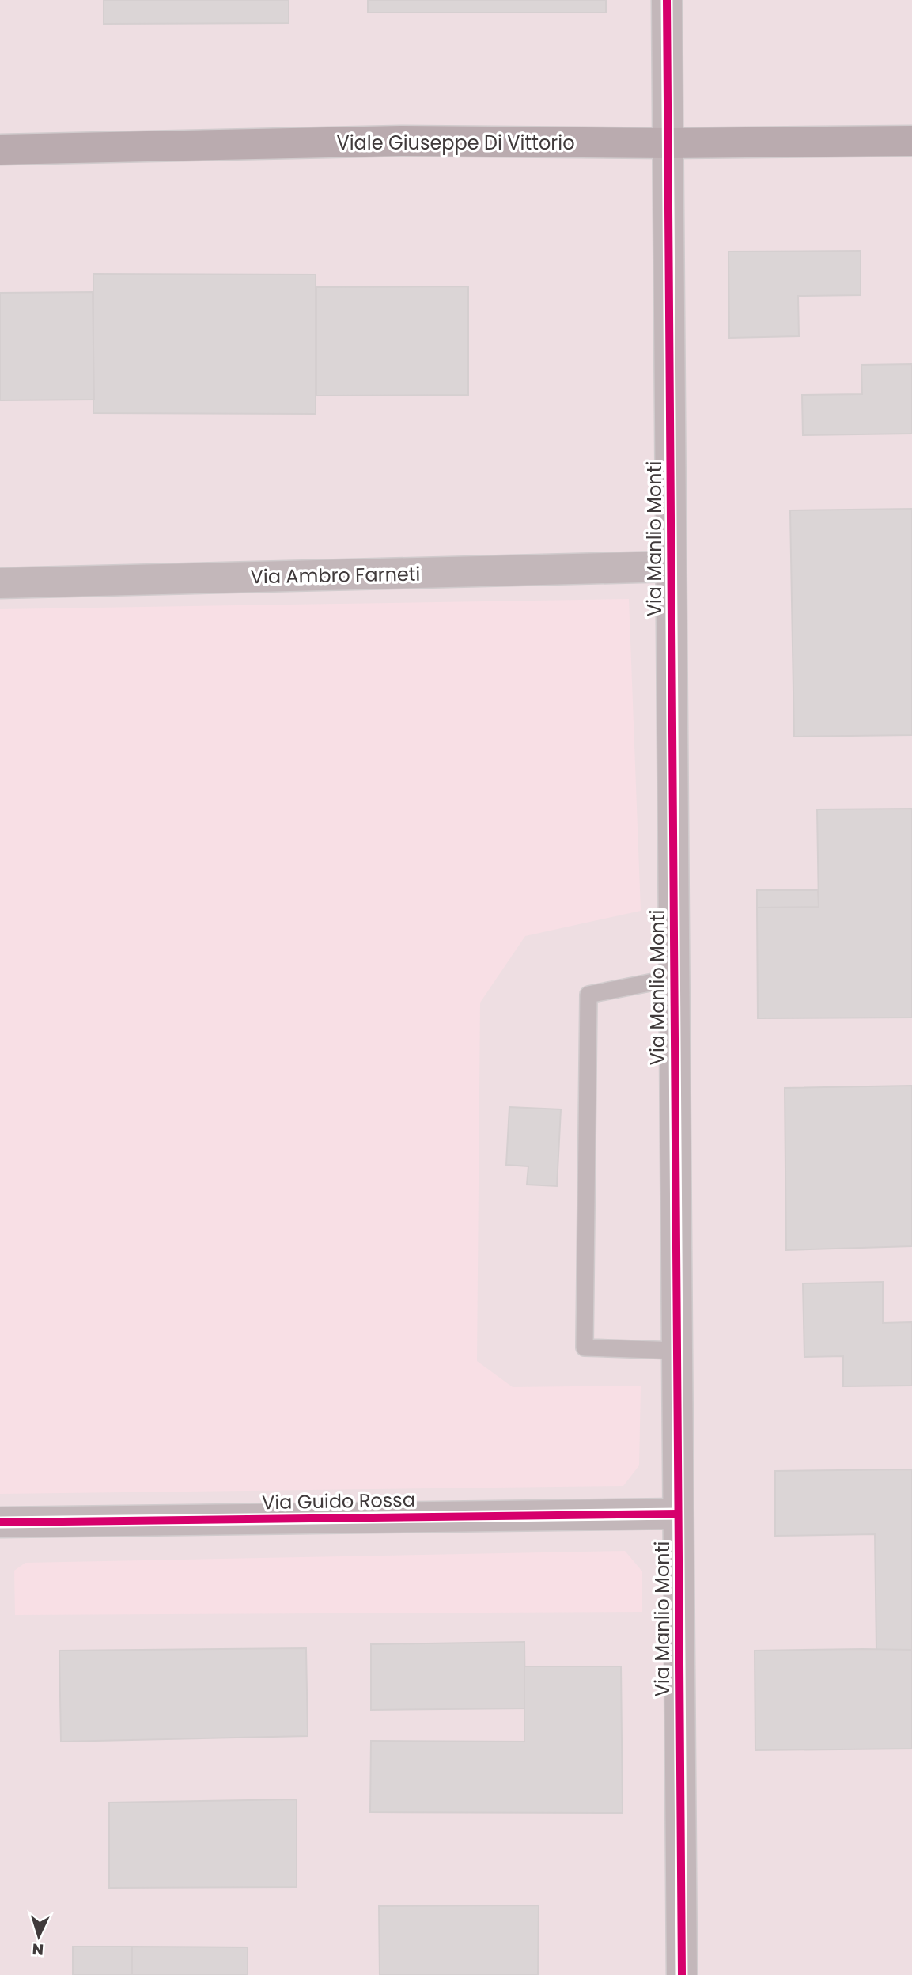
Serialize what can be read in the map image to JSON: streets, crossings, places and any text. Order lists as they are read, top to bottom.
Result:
{
  "streets": {
    "main road": ["Viale Giuseppe Di Vittorio"],
    "street": ["Via Manlio Monti", "Via Ambro Farneti", "Via Guido Rossa"]
  },
  "crossings": [
    ["Viale Giuseppe Di Vittorio", "Via Manlio Monti"],
    ["Via Manlio Monti", "Via Ambro Farneti"],
    ["Via Manlio Monti", "Via Guido Rossa"]
  ],
  "north": "bottom"
}
